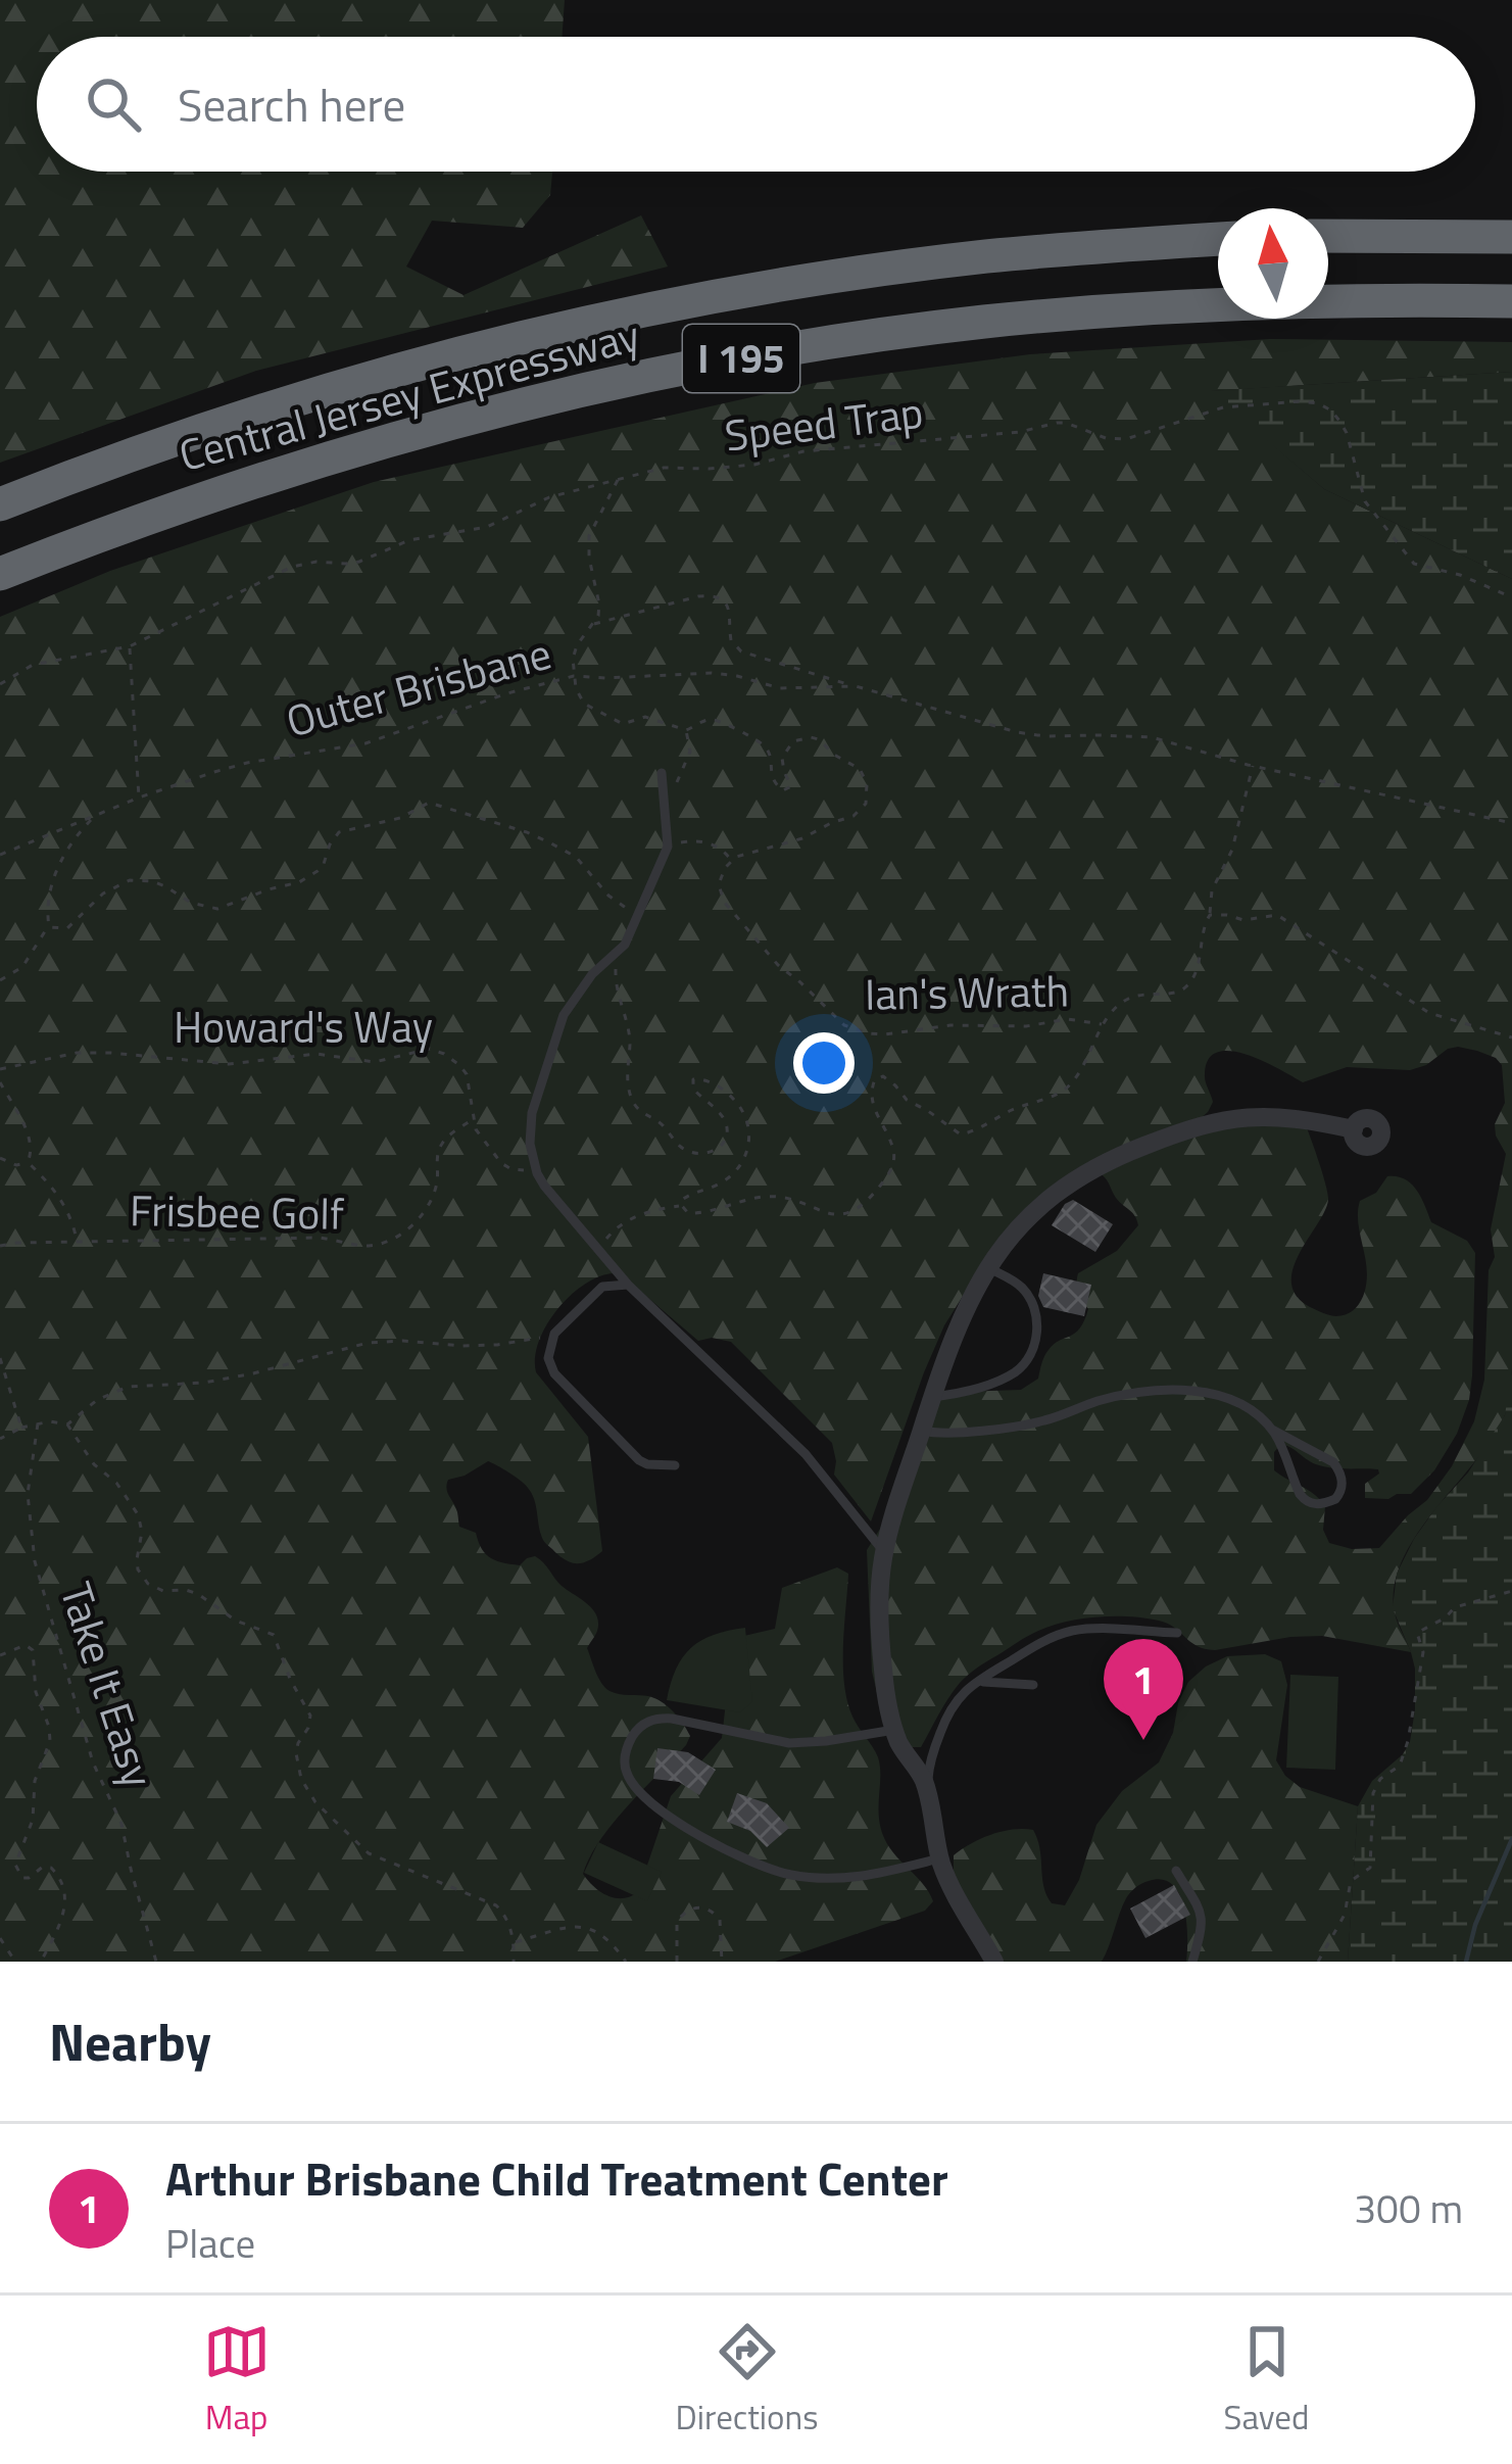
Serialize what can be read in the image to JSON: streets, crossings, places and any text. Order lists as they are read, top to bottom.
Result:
{
  "streets": {
    "highway": ["I 195", "Central Jersey Expressway"],
    "path": [
      "Speed Trap",
      "Outer Brisbane",
      "Ian's Wrath",
      "Howard's Way",
      "Frisbee Golf",
      "Take It Easy"
    ]
  },
  "crossings": [
    ["Howard's Way", "Frisbee Golf"]
  ],
  "north": "top",
  "page": {
    "search": "Search here",
    "pins": "1",
    "heading": "Nearby",
    "list": [
      {
        "mark": "1",
        "name": "Arthur Brisbane Child Treatment Center",
        "note": "Place",
        "value": "300 m"
      }
    ],
    "nav": ["Map", "Directions", "Saved"]
  }
}
